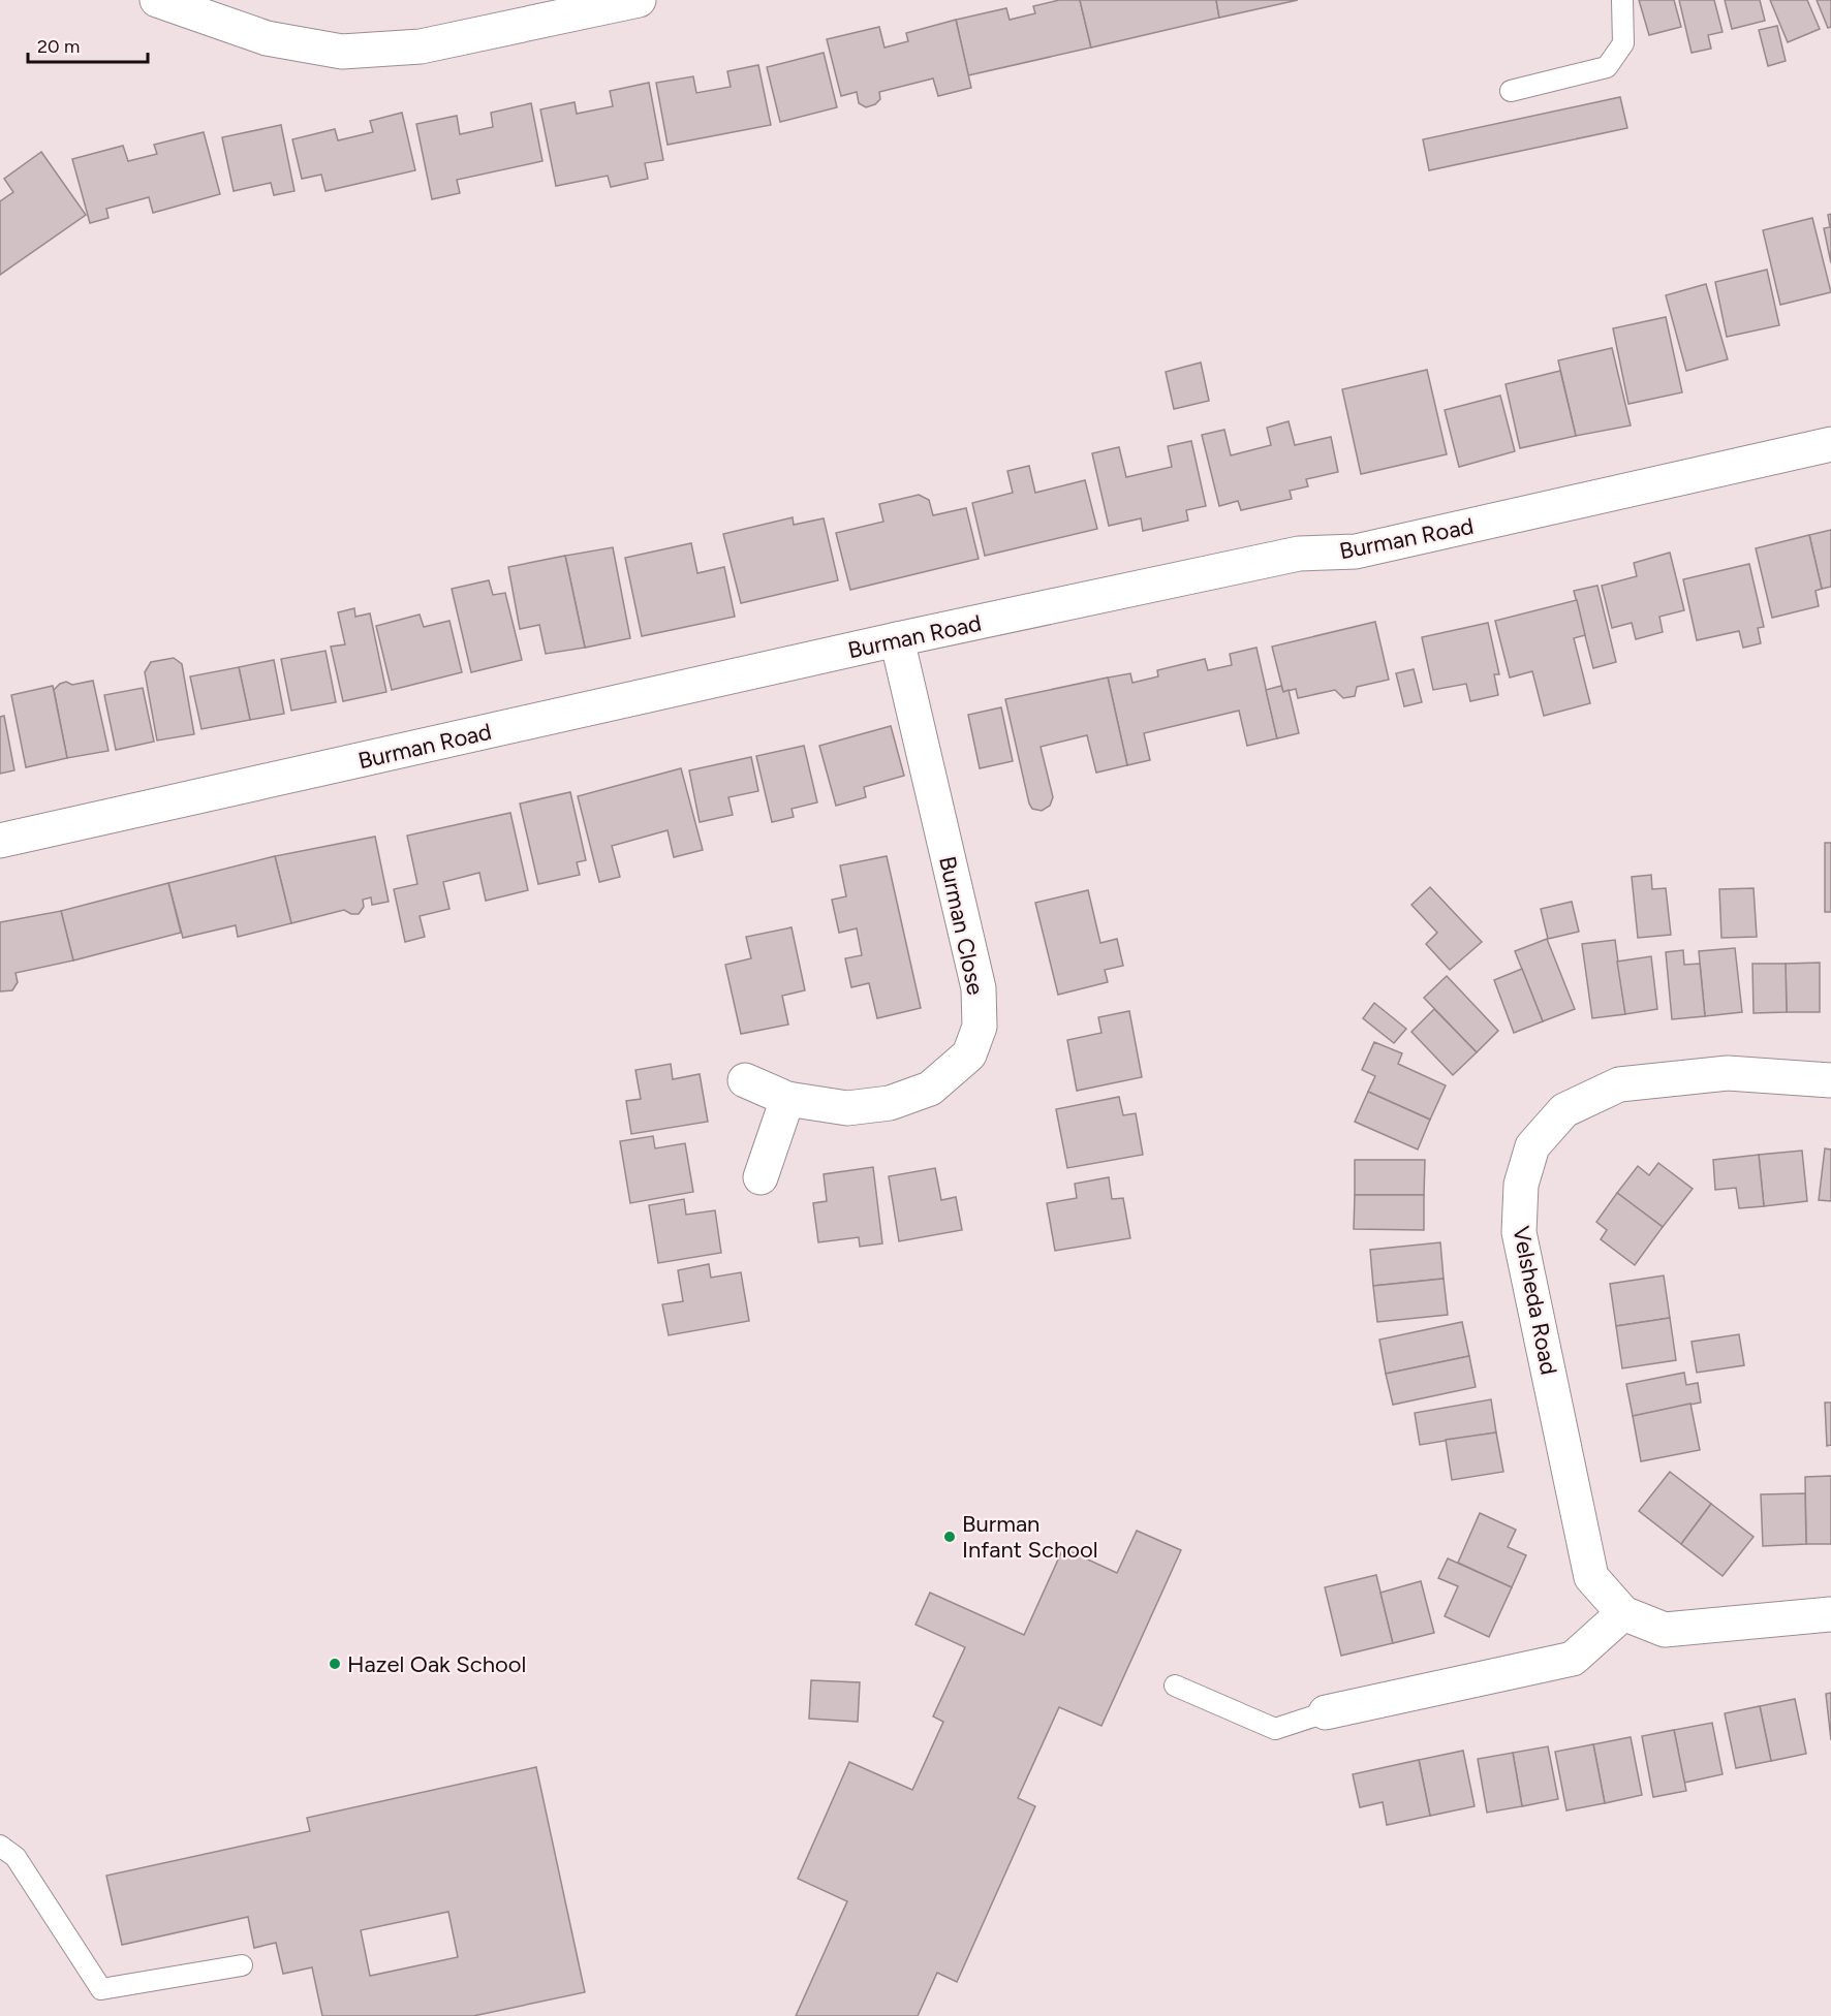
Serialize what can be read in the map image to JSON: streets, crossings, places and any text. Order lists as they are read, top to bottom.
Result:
{
  "streets": {
    "street": ["Burman Road", "Burman Close", "Velsheda Road"]
  },
  "crossings": [
    ["Burman Road", "Burman Close"]
  ],
  "places": ["Burman Infant School", "Hazel Oak School"],
  "scale_bar": "20 m"
}
